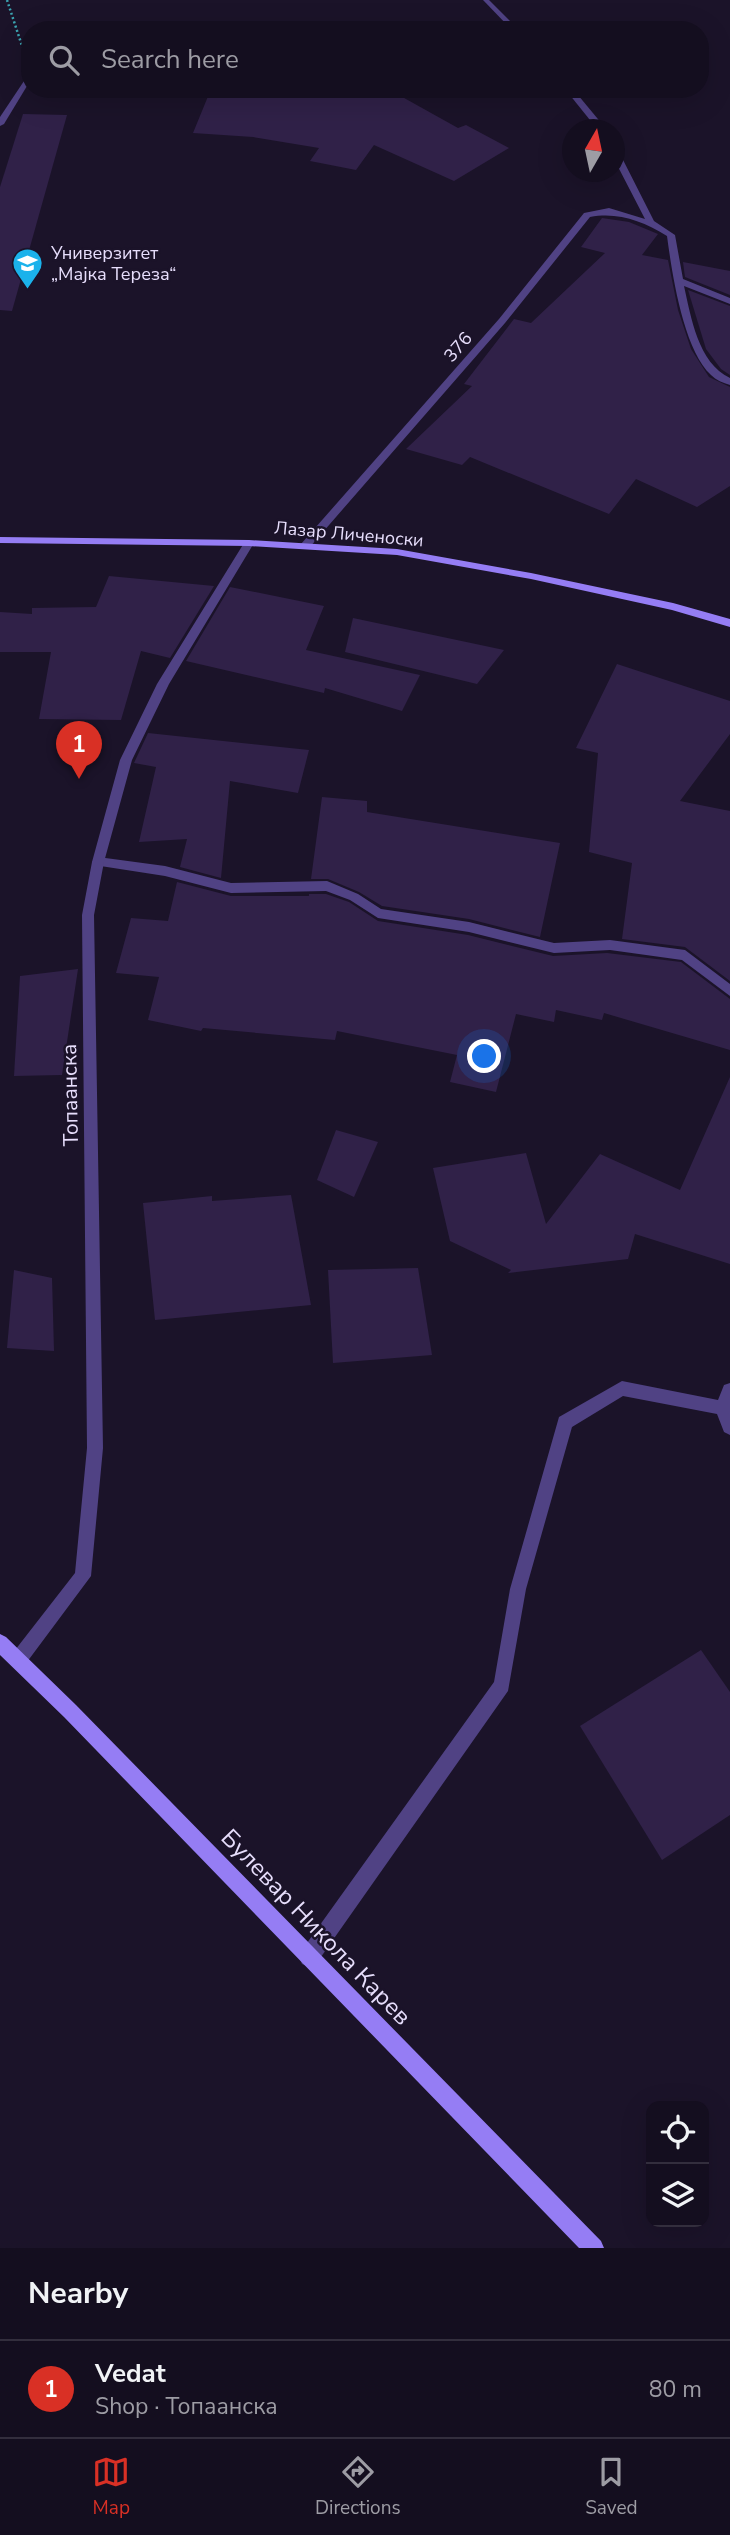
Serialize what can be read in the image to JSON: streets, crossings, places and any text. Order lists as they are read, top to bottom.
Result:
{
  "streets": {
    "street": [
      "376",
      "Лазар Личеноски",
      "Топаанска",
      "Булевар Никола Карев"
    ]
  },
  "crossings": [
    ["376", "Лазар Личеноски"],
    ["Лазар Личеноски", "Топаанска"],
    ["Топаанска", "Булевар Никола Карев"]
  ],
  "places": {
    "school or university": ["Универзитет „Мајка Тереза“"]
  },
  "north": "top",
  "page": {
    "search": "Search here",
    "pins": "1",
    "heading": "Nearby",
    "list": [
      {
        "mark": "1",
        "name": "Vedat",
        "note": "Shop · Топаанска",
        "value": "80 m"
      }
    ],
    "nav": ["Map", "Directions", "Saved"]
  }
}
